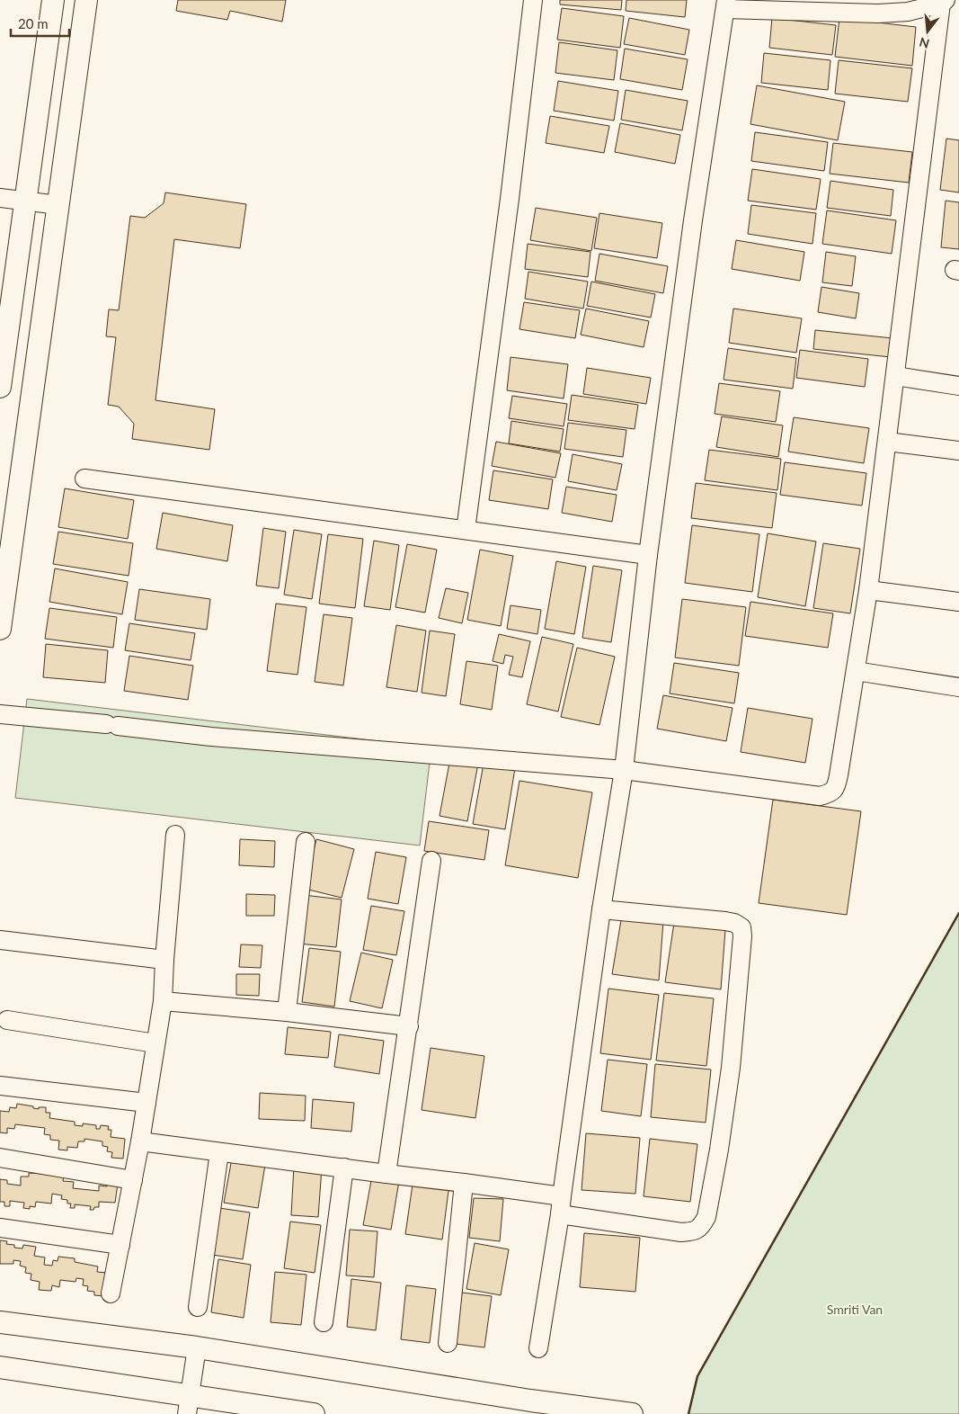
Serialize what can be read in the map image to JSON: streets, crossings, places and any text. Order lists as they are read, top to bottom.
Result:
{
  "parks": ["Smriti Van"],
  "scale_bar": "20 m",
  "north": "bottom"
}
